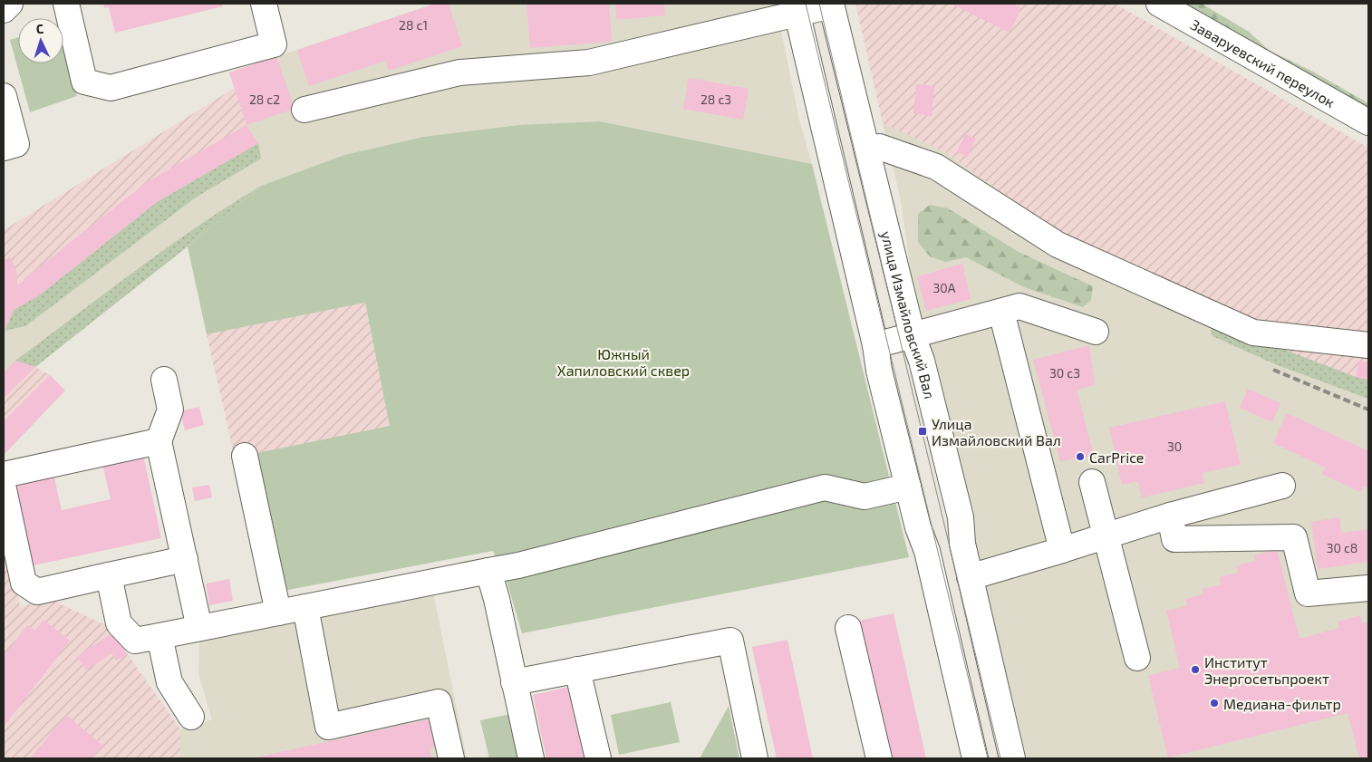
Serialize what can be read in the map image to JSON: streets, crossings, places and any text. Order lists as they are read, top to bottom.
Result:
{
  "streets": {
    "main road": ["Заваруевский переулок", "улица Измайловский Вал"]
  },
  "parks": ["Южный Хапиловский сквер"],
  "places": {
    "transit": ["Улица Измайловский Вал"],
    "other": ["CarPrice", "Институт Энергосетьпроект", "Медиана-фильтр"]
  },
  "house_numbers": [
    "28 с1",
    "28 с2",
    "28 с3",
    "30А",
    "30 с3",
    "30",
    "30 с8"
  ],
  "north": "top"
}
